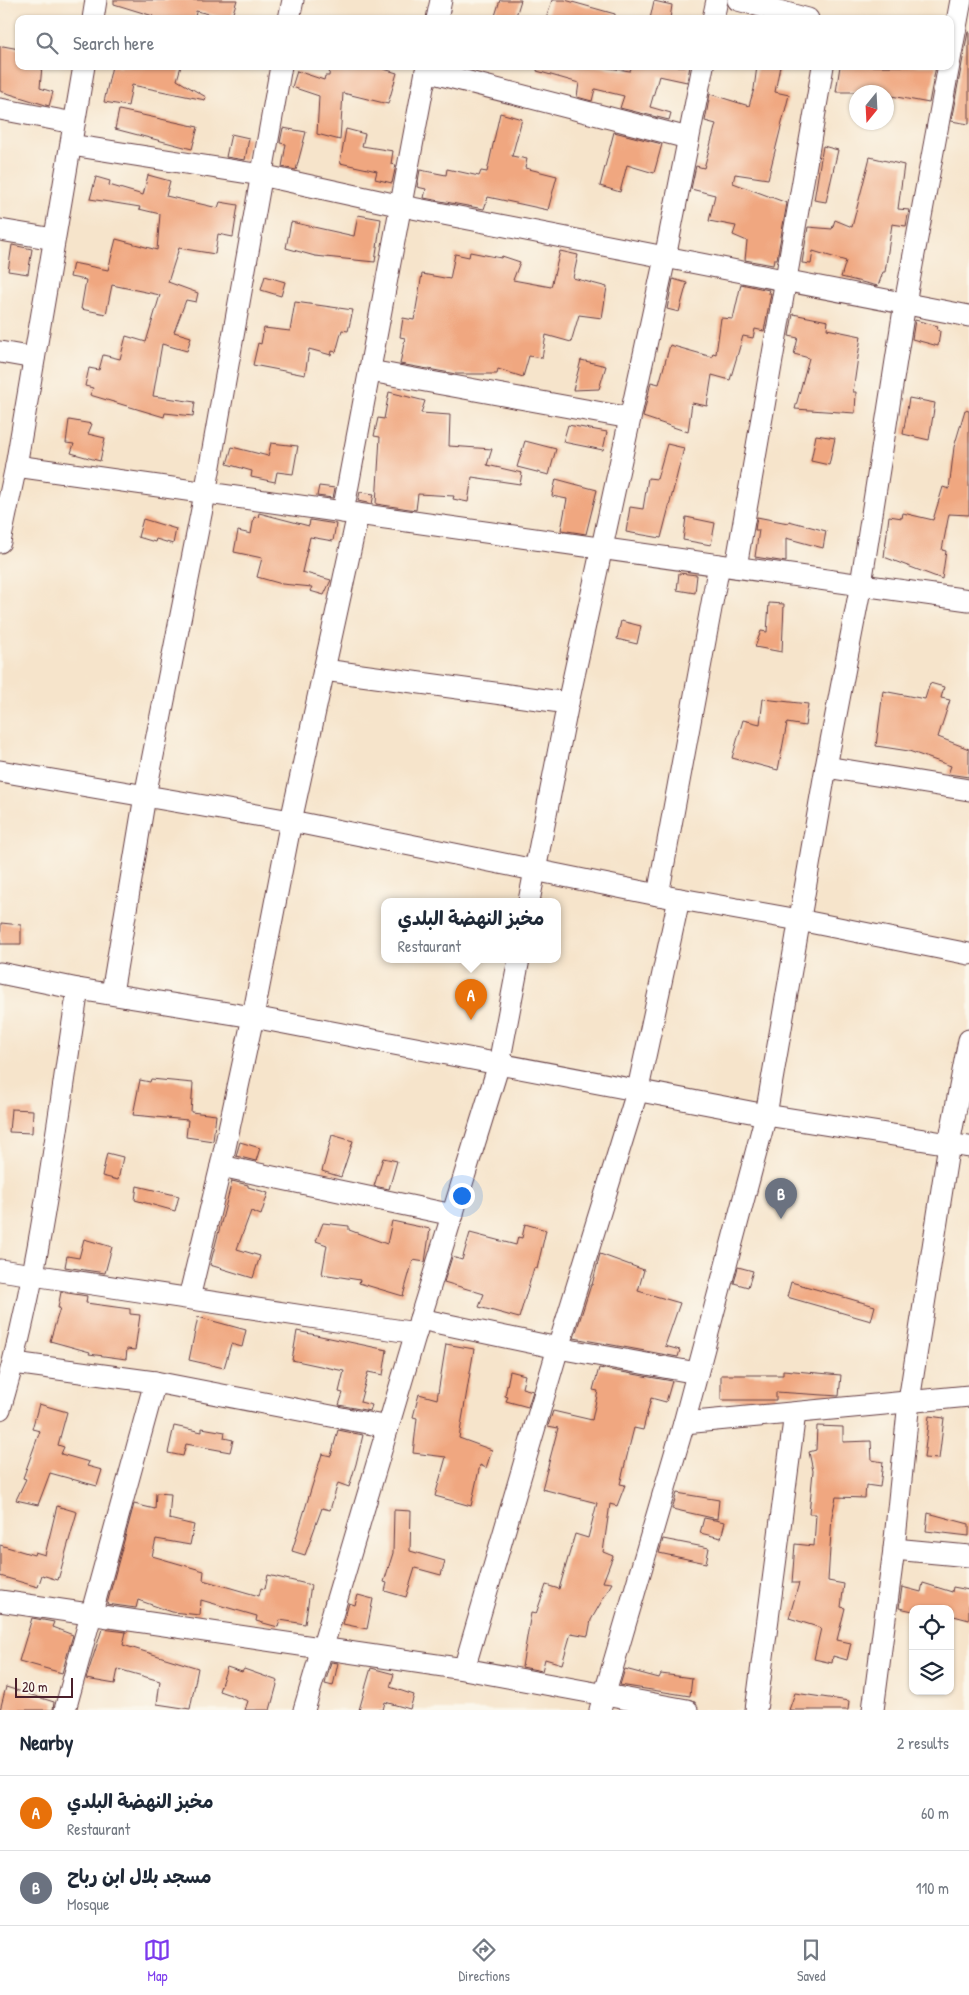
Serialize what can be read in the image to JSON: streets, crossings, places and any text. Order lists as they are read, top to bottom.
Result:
{
  "scale_bar": "20 m",
  "north": "bottom",
  "page": {
    "search": "Search here",
    "popup": ["مخبز النهضة البلدي", "Restaurant"],
    "pins": ["A", "B"],
    "scale": "20 m",
    "heading": ["Nearby", "2 results"],
    "list": [
      {
        "mark": "A",
        "name": "مخبز النهضة البلدي",
        "note": "Restaurant",
        "value": "60 m"
      },
      {
        "mark": "B",
        "name": "مسجد بلال ابن رباح",
        "note": "Mosque",
        "value": "110 m"
      }
    ],
    "nav": ["Map", "Directions", "Saved"]
  }
}
